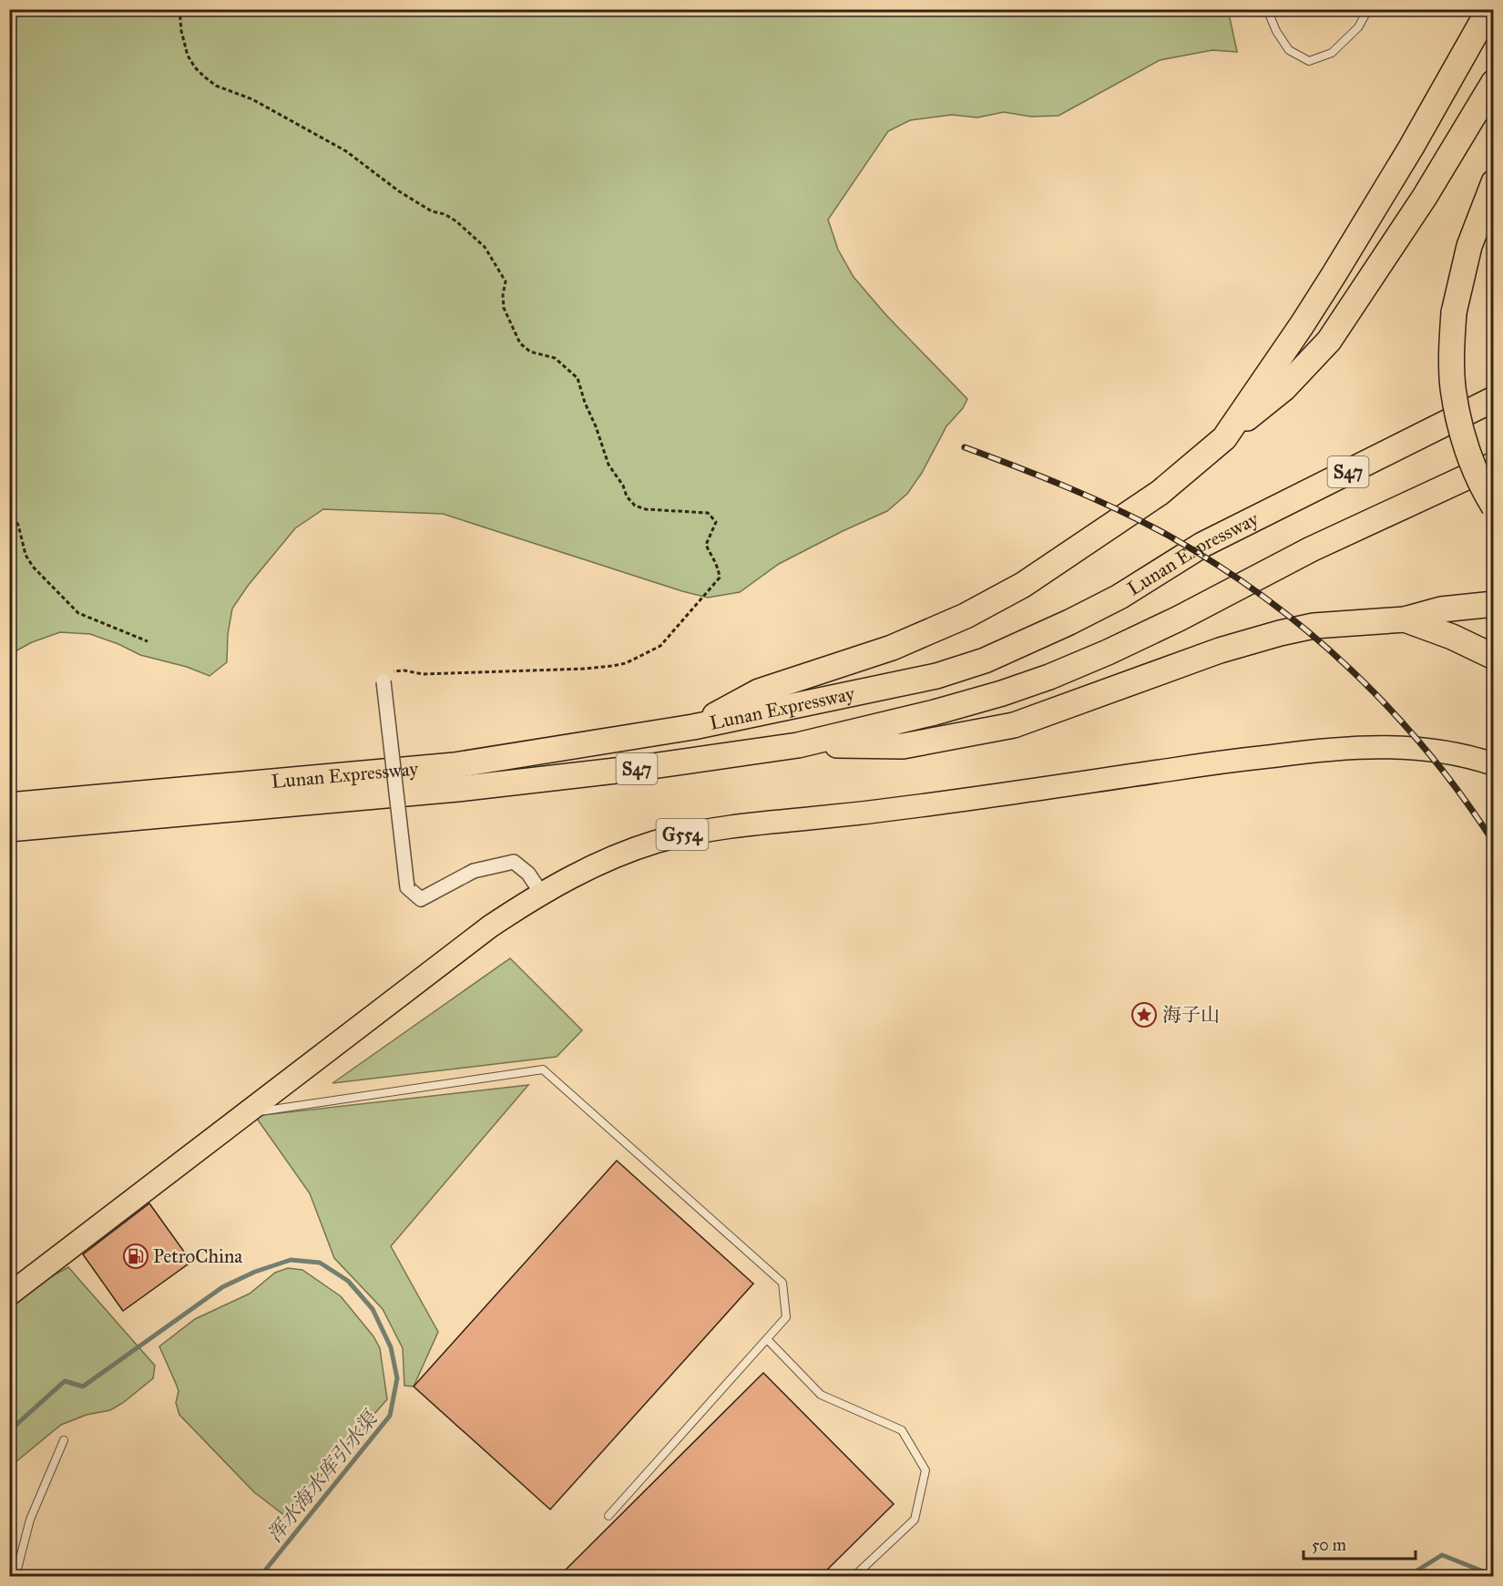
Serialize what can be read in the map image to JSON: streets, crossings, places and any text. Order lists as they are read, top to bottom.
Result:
{
  "streets": {
    "highway": ["S47", "Lunan Expressway", "G554"]
  },
  "water": ["浑水海水库引水渠"],
  "places": {
    "place": ["海子山"],
    "fuel station": ["PetroChina"]
  },
  "scale_bar": "50 m"
}
